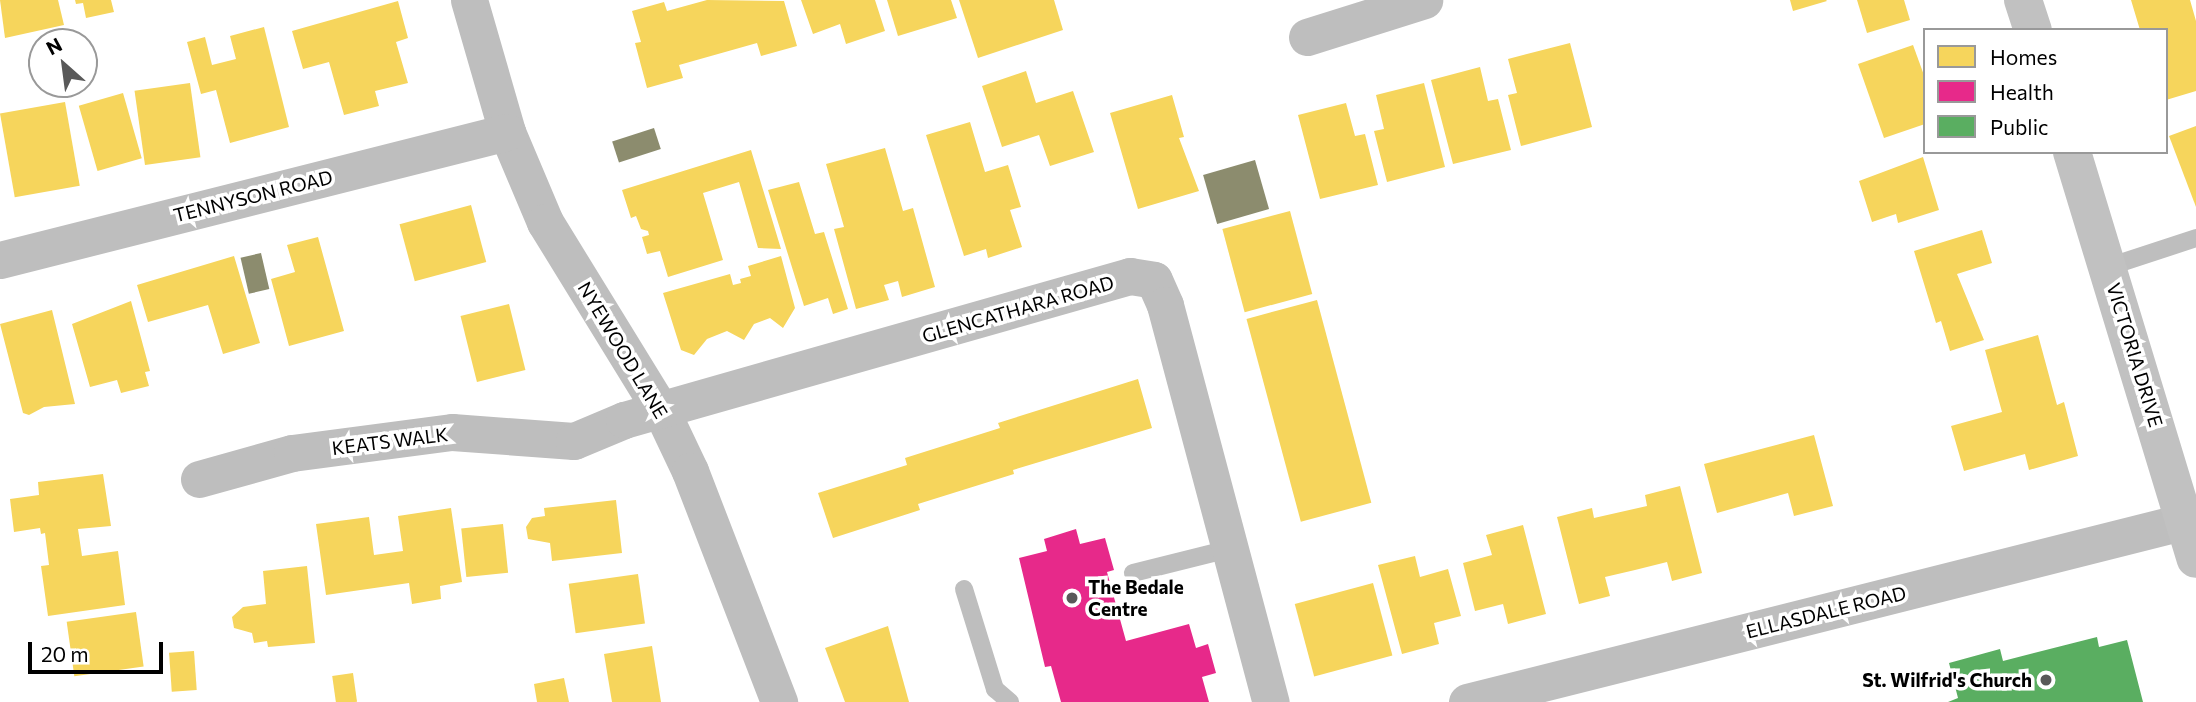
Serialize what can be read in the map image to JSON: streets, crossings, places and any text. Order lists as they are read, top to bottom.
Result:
{
  "streets": {
    "street": [
      "TENNYSON ROAD",
      "GLENCATHARA ROAD",
      "NYEWOOD LANE",
      "VICTORIA DRIVE",
      "KEATS WALK",
      "ELLASDALE ROAD"
    ]
  },
  "crossings": [
    ["TENNYSON ROAD", "NYEWOOD LANE"],
    ["GLENCATHARA ROAD", "NYEWOOD LANE"],
    ["GLENCATHARA ROAD", "KEATS WALK"],
    ["NYEWOOD LANE", "KEATS WALK"],
    ["VICTORIA DRIVE", "ELLASDALE ROAD"]
  ],
  "places": ["The Bedale Centre", "St. Wilfrid's Church"],
  "legend": ["Homes", "Health", "Public"],
  "scale_bar": "20 m",
  "north": "top left"
}
